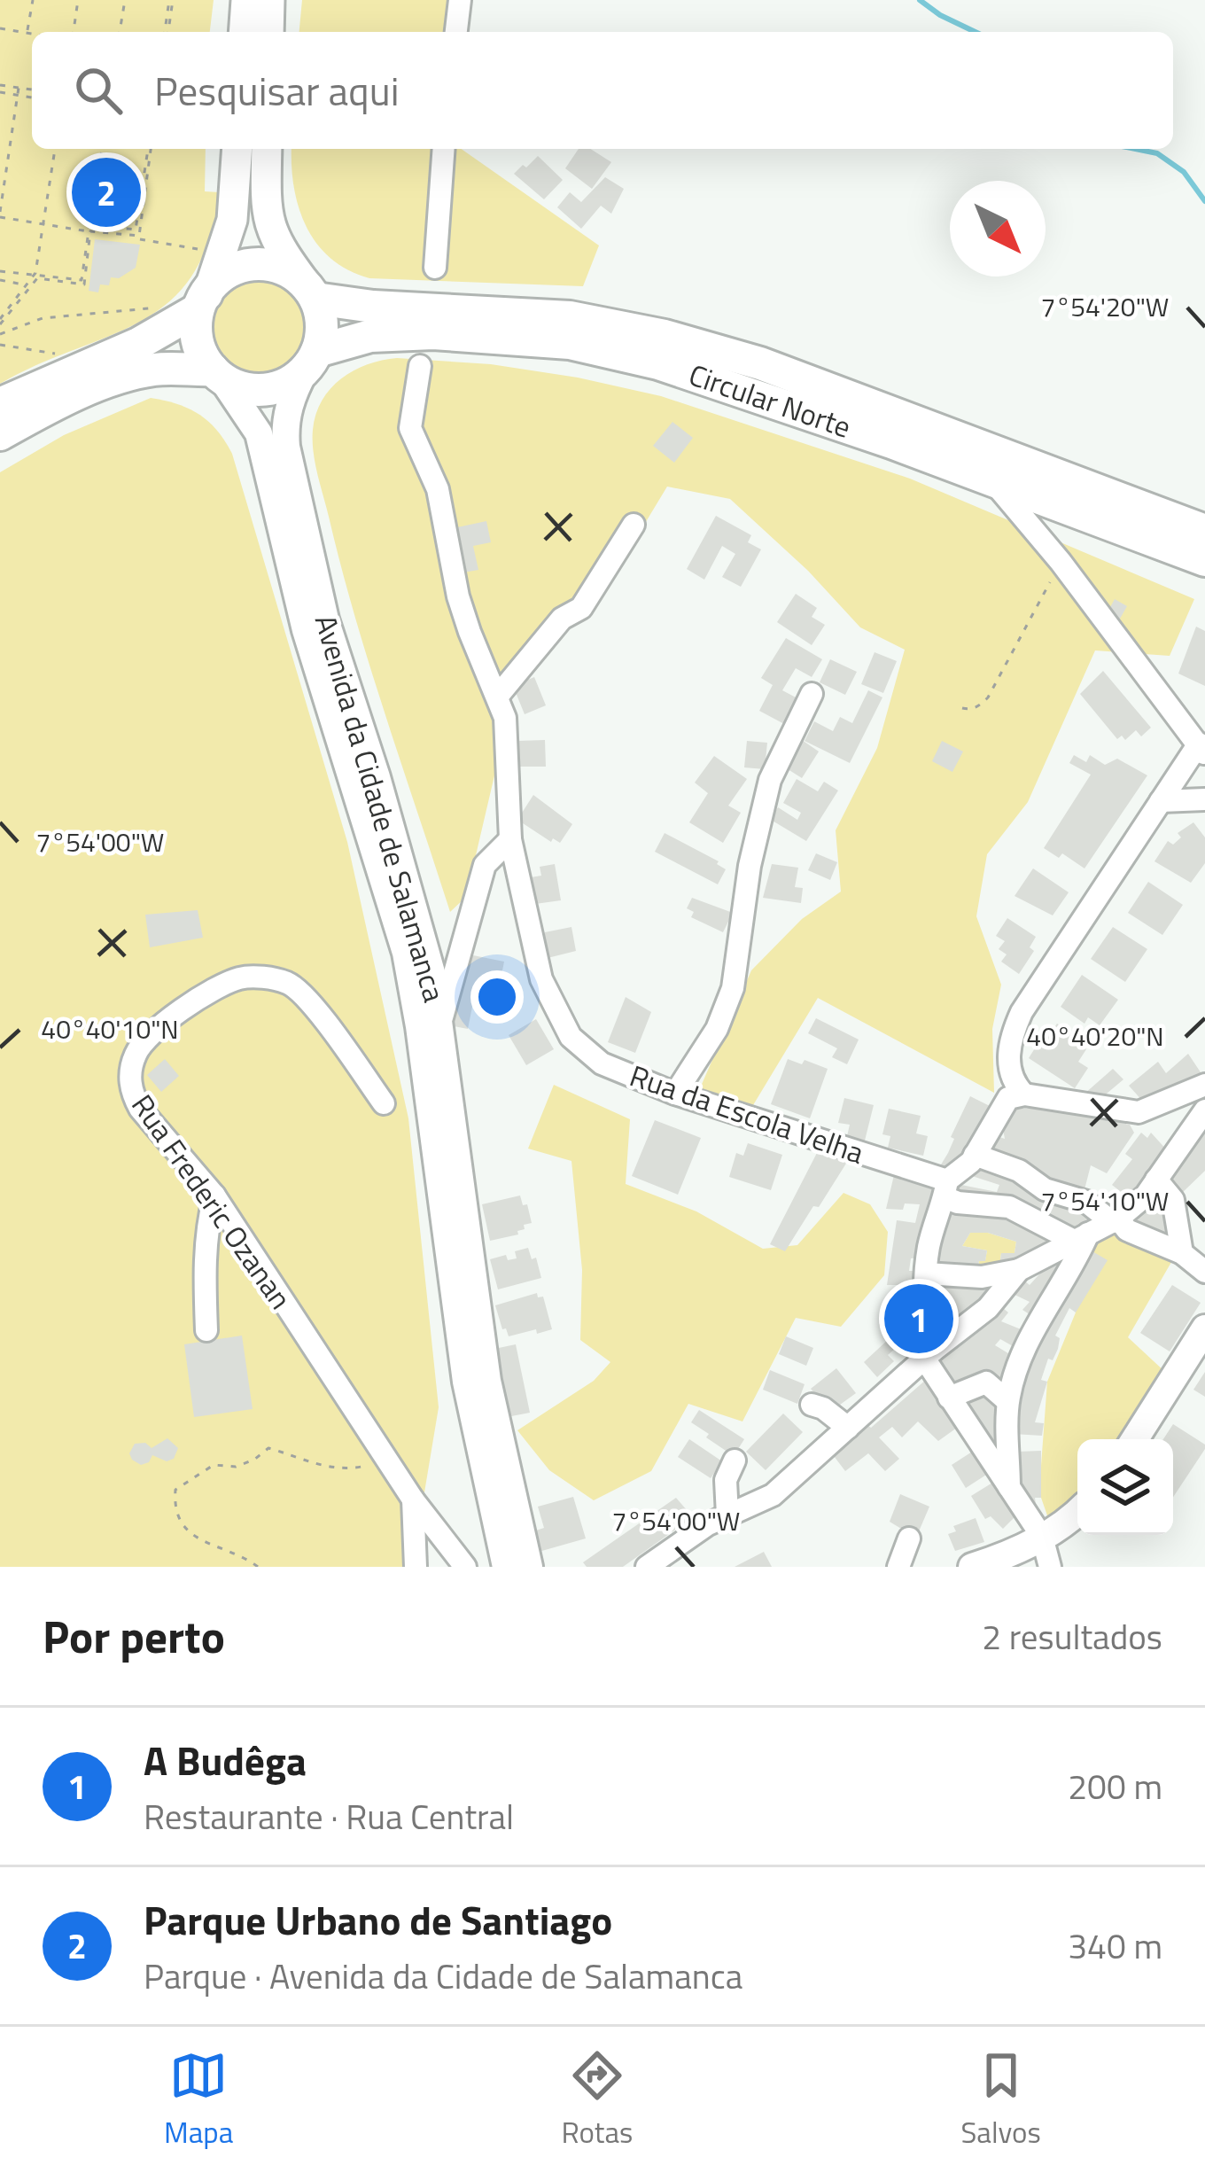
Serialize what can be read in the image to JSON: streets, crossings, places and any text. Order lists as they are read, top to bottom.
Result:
{
  "streets": {
    "main road": ["Circular Norte"],
    "street": ["Avenida da Cidade de Salamanca", "Rua da Escola Velha", "Rua Frederic Ozanan"]
  },
  "crossings": [
    ["Circular Norte", "Avenida da Cidade de Salamanca"]
  ],
  "north": "bottom right",
  "page": {
    "search": "Pesquisar aqui",
    "pins": ["2", "1"],
    "heading": ["Por perto", "2 resultados"],
    "list": [
      {
        "mark": "1",
        "name": "A Budêga",
        "note": "Restaurante · Rua Central",
        "value": "200 m"
      },
      {
        "mark": "2",
        "name": "Parque Urbano de Santiago",
        "note": "Parque · Avenida da Cidade de Salamanca",
        "value": "340 m"
      }
    ],
    "nav": ["Mapa", "Rotas", "Salvos"]
  },
  "coordinates": [
    "7°54'20\"W",
    "7°54'00\"W",
    "40°40'10\"N",
    "40°40'20\"N",
    "7°54'10\"W"
  ]
}
